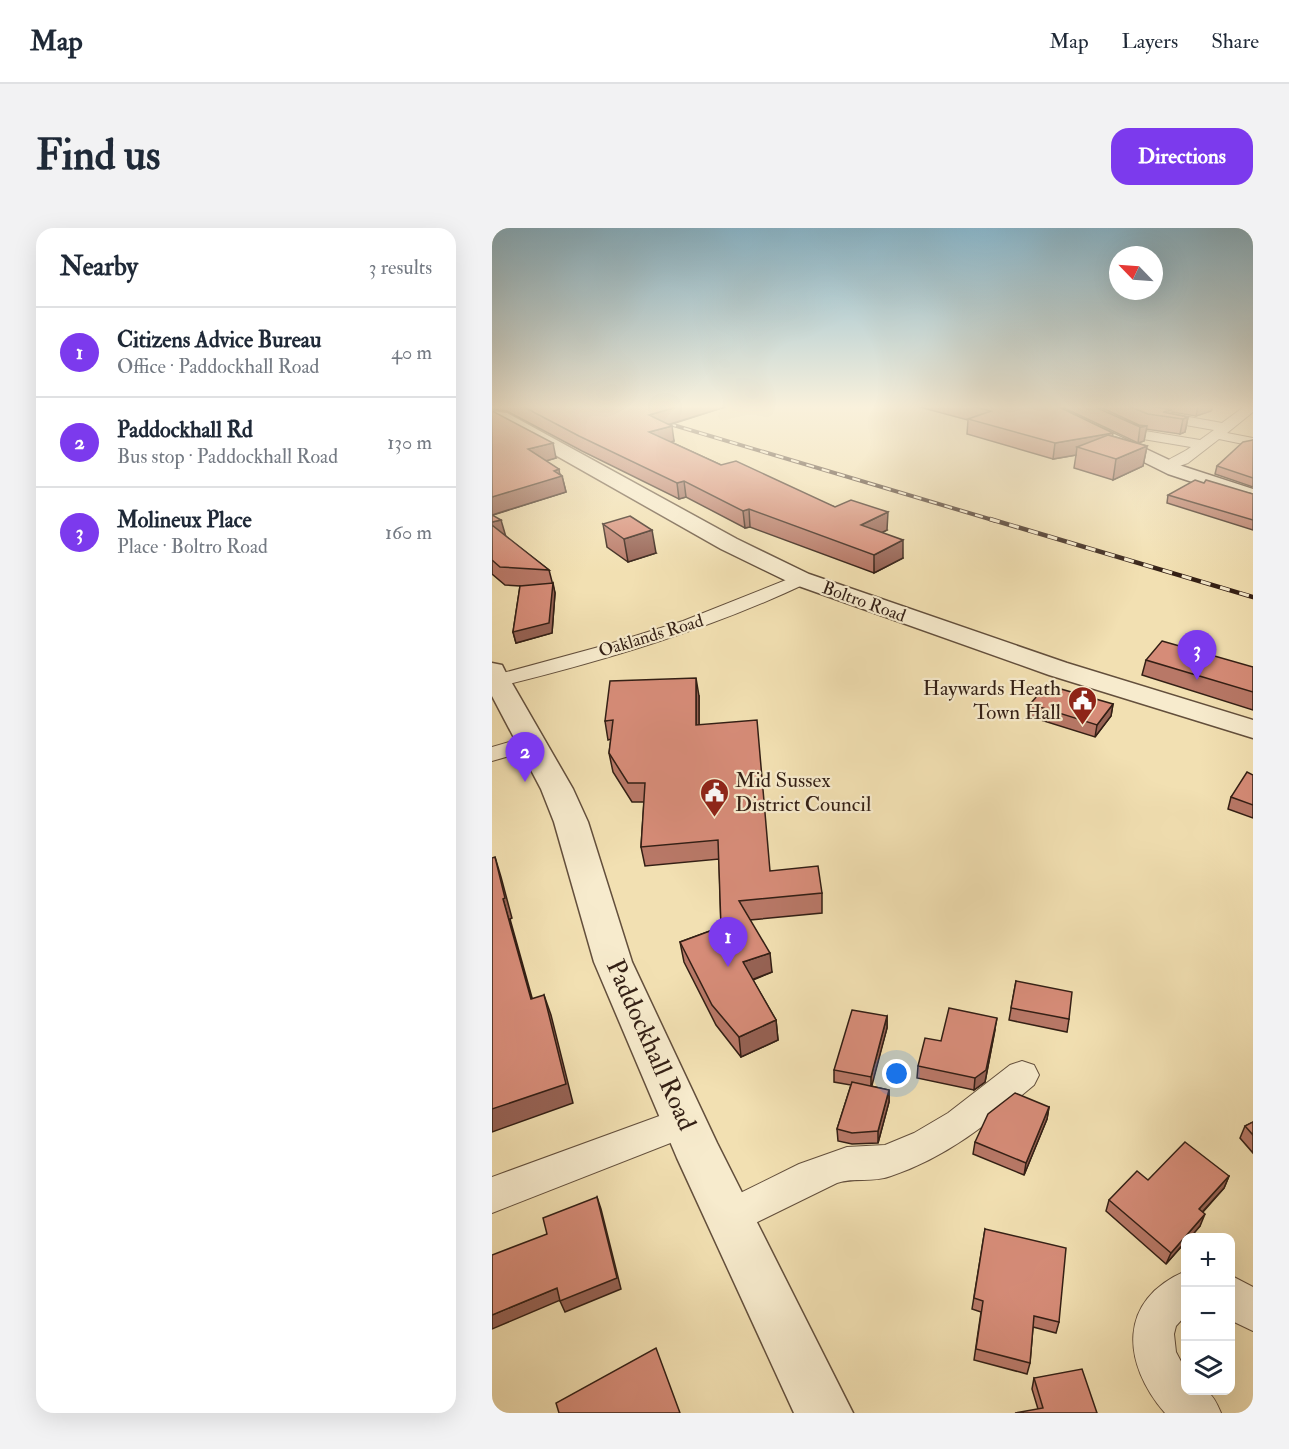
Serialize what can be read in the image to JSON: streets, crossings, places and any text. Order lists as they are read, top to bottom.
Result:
{
  "streets": {
    "street": ["Boltro Road", "Oaklands Road", "Paddockhall Road"]
  },
  "crossings": [
    ["Boltro Road", "Oaklands Road"],
    ["Oaklands Road", "Paddockhall Road"]
  ],
  "places": {
    "public building": ["Haywards Heath Town Hall", "Mid Sussex District Council"]
  },
  "north": "top left",
  "page": {
    "header": "Map",
    "nav": ["Map", "Layers", "Share"],
    "buttons": "Directions",
    "title": "Find us",
    "heading": ["Nearby", "3 results"],
    "list": [
      {
        "mark": "1",
        "name": "Citizens Advice Bureau",
        "note": "Office · Paddockhall Road",
        "value": "40 m"
      },
      {
        "mark": "2",
        "name": "Paddockhall Rd",
        "note": "Bus stop · Paddockhall Road",
        "value": "130 m"
      },
      {
        "mark": "3",
        "name": "Molineux Place",
        "note": "Place · Boltro Road",
        "value": "160 m"
      }
    ],
    "pins": ["3", "2", "1"],
    "map_buttons": ["+", "−"]
  }
}
